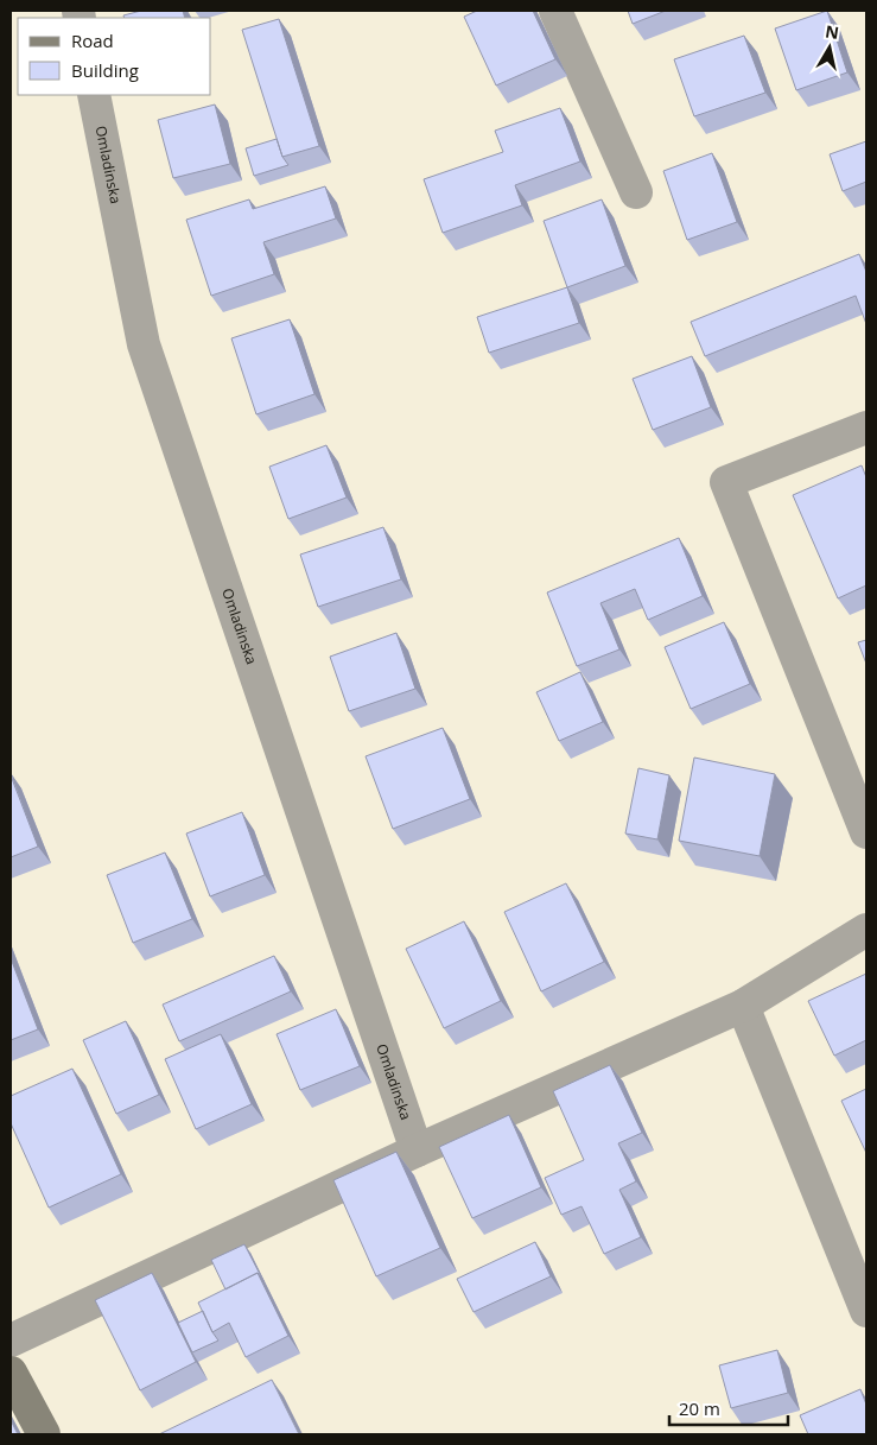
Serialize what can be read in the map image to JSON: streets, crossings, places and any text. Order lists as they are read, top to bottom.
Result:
{
  "streets": {
    "street": ["Omladinska"]
  },
  "legend": ["Road", "Building"],
  "scale_bar": "20 m",
  "north": "top"
}
